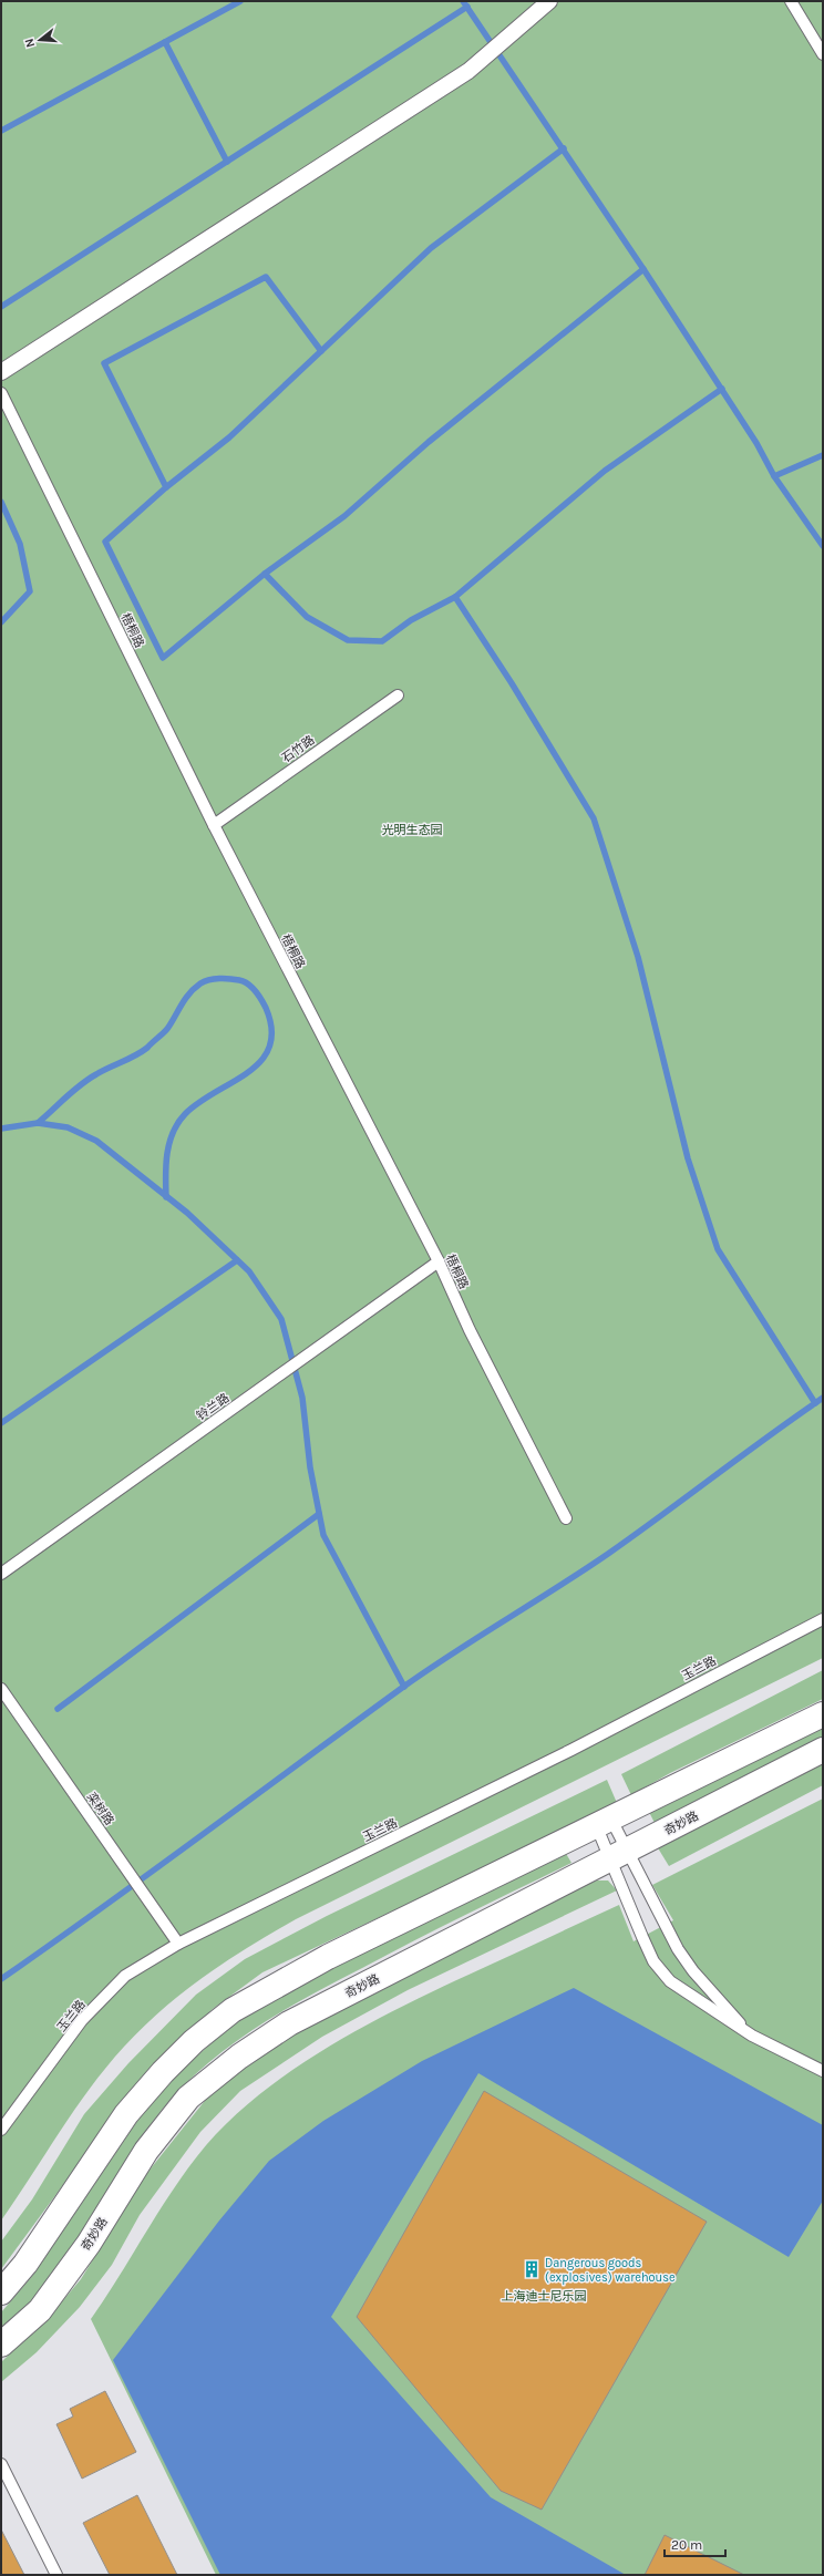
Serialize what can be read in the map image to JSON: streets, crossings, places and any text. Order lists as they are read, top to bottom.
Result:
{
  "streets": {
    "street": ["奇妙路"],
    "lane": [
      "梧桐路",
      "石竹路",
      "铃兰路",
      "玉兰路",
      "栾树路"
    ]
  },
  "crossings": [
    ["梧桐路", "石竹路"],
    ["梧桐路", "铃兰路"],
    ["玉兰路", "栾树路"]
  ],
  "parks": ["光明生态园", "上海迪士尼乐园"],
  "places": {
    "building": ["Dangerous goods (explosives) warehouse"]
  },
  "scale_bar": "20 m",
  "north": "left"
}
